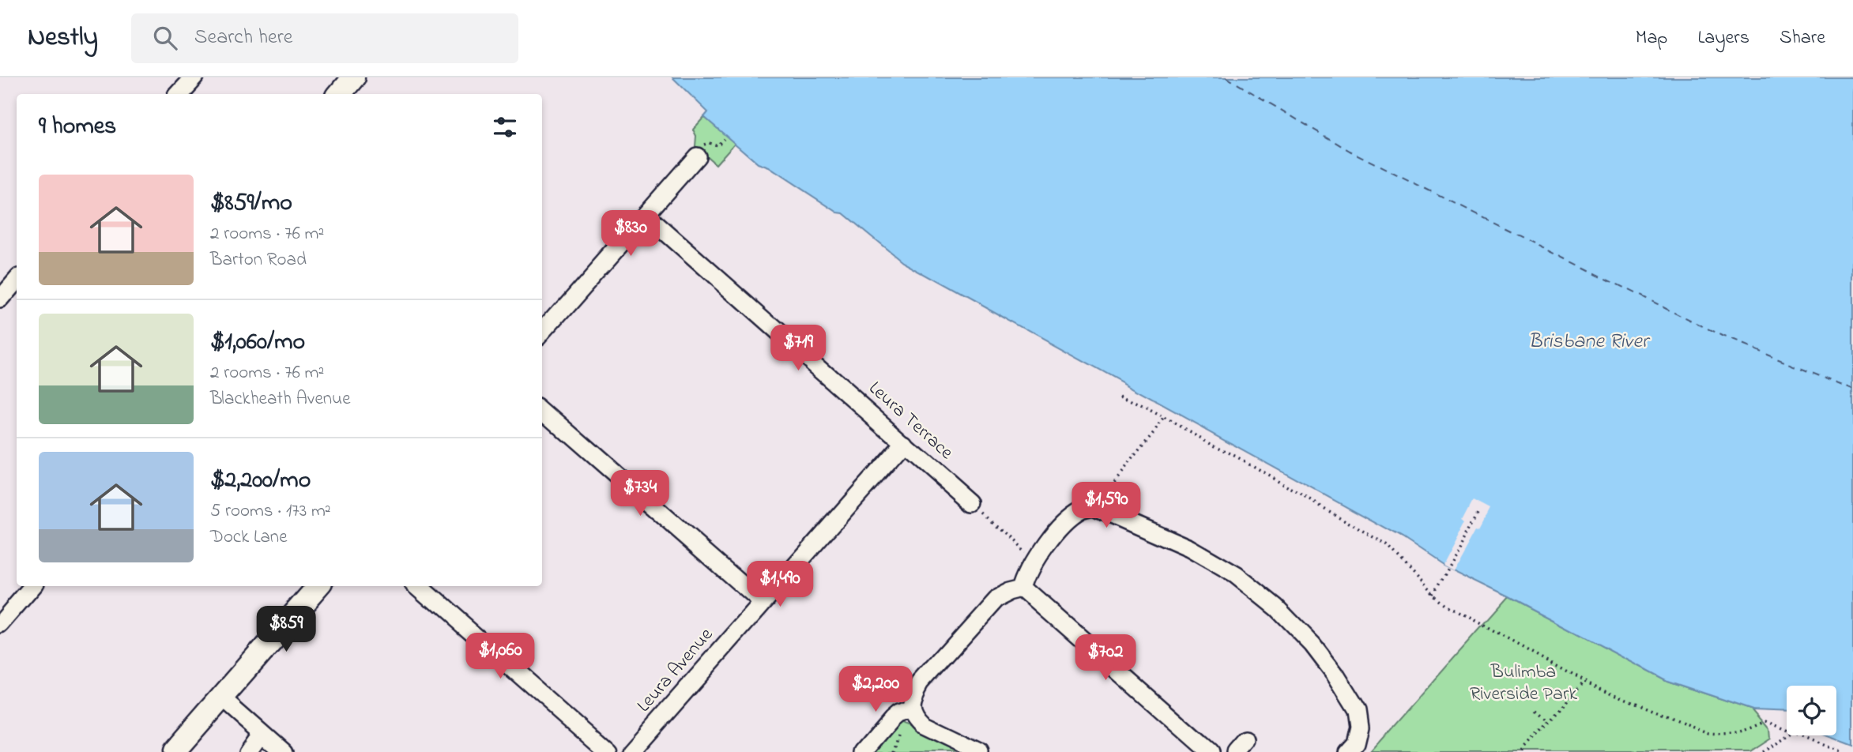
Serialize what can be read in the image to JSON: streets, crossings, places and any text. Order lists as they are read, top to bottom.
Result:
{
  "streets": {
    "street": ["Leura Terrace", "Leura Avenue"]
  },
  "crossings": [
    ["Leura Terrace", "Leura Avenue"]
  ],
  "water": ["Brisbane River"],
  "parks": ["Bulimba Riverside Park"],
  "page": {
    "header": "Nestly",
    "search": "Search here",
    "nav": ["Map", "Layers", "Share"],
    "heading": "9 homes",
    "list": [
      {
        "name": "$859/mo",
        "note": "2 rooms · 76 m² · Barton Road"
      },
      {
        "name": "$1,060/mo",
        "note": "2 rooms · 76 m² · Blackheath Avenue"
      },
      {
        "name": "$2,200/mo",
        "note": "5 rooms · 173 m² · Dock Lane"
      }
    ],
    "price": [
      "$830",
      "$719",
      "$734",
      "$1,590",
      "$1,490",
      "$859",
      "$1,060",
      "$702",
      "$2,200"
    ]
  }
}
